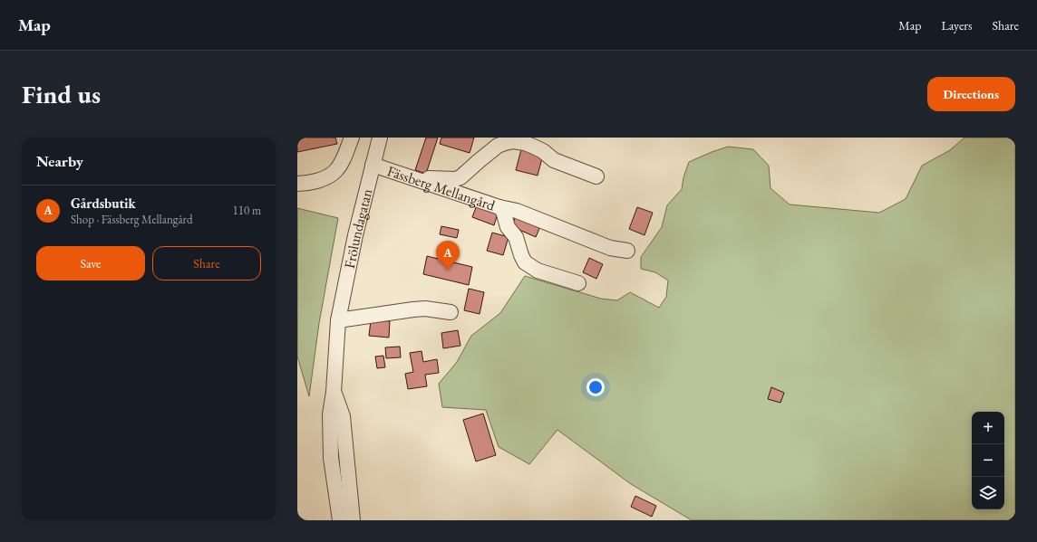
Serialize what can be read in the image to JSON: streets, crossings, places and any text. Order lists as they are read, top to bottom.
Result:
{
  "streets": {
    "street": ["Fässberg Mellangård", "Frölundagatan"]
  },
  "crossings": [
    ["Fässberg Mellangård", "Frölundagatan"]
  ],
  "page": {
    "header": "Map",
    "nav": ["Map", "Layers", "Share"],
    "buttons": [
      "Directions",
      ["Save", "Share"]
    ],
    "title": "Find us",
    "heading": "Nearby",
    "list": [
      {
        "mark": "A",
        "name": "Gårdsbutik",
        "note": "Shop · Fässberg Mellangård",
        "value": "110 m"
      }
    ],
    "pins": "A",
    "map_buttons": ["+", "−"]
  }
}
